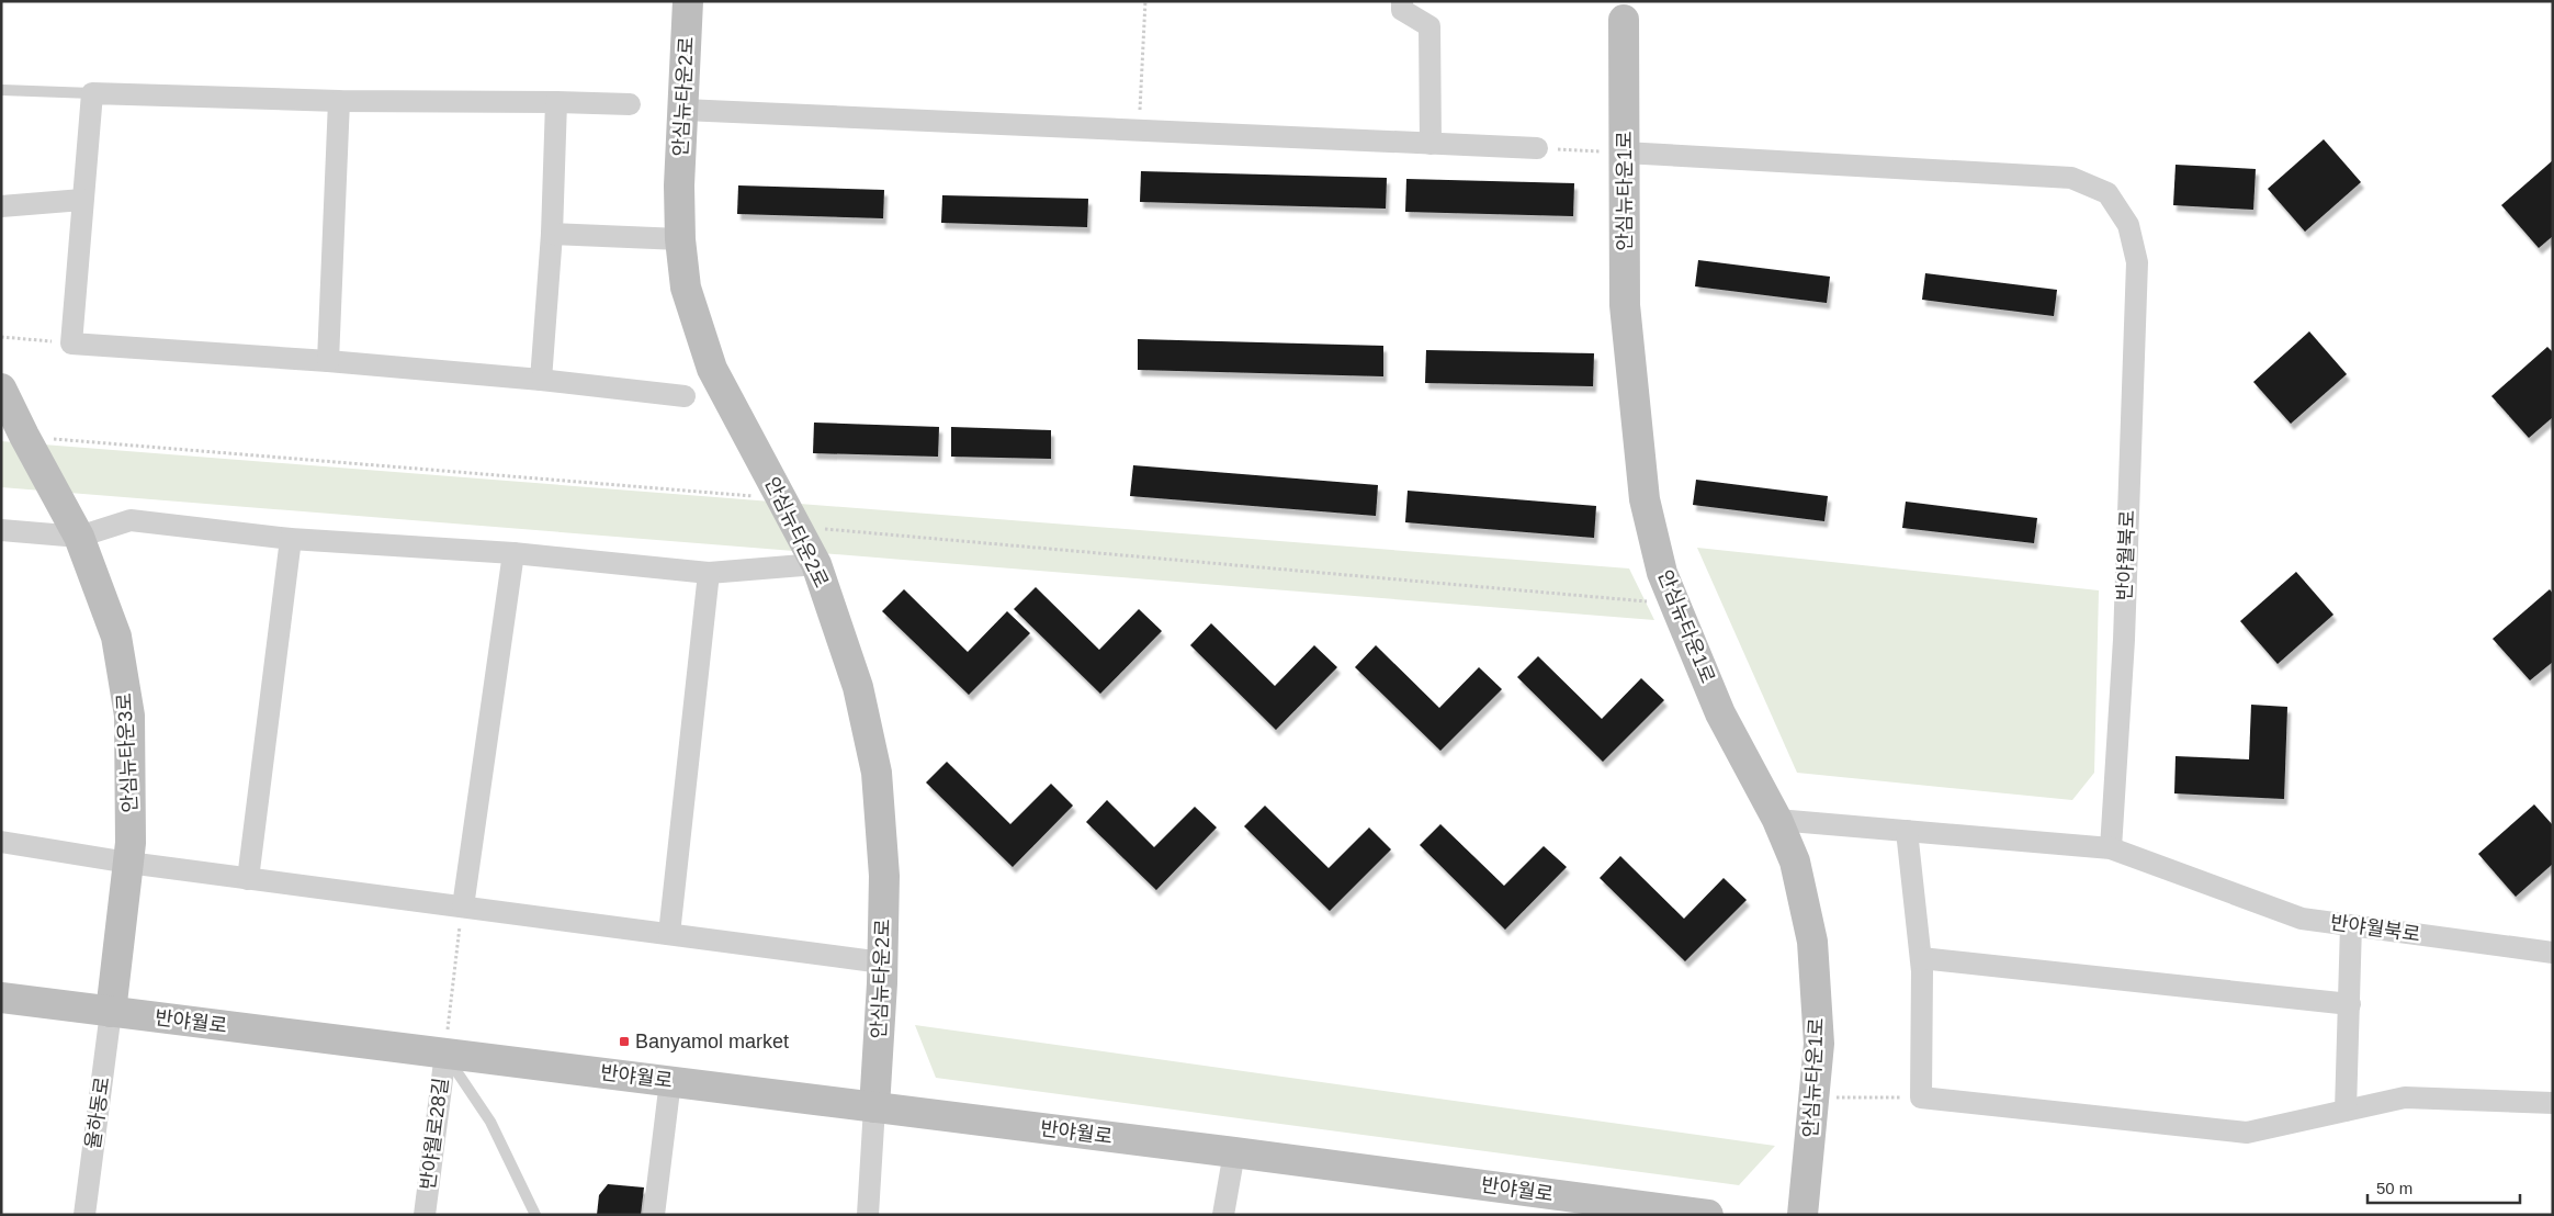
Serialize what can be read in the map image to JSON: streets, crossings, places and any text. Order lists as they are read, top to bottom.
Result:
{
  "streets": {
    "street": [
      "안심뉴타운2로",
      "안심뉴타운1로",
      "반야월북로",
      "안심뉴타운3로",
      "반야월로",
      "율하동로",
      "반야월로28길"
    ]
  },
  "crossings": [
    ["안심뉴타운2로", "반야월로"],
    ["안심뉴타운1로", "반야월북로"],
    ["안심뉴타운3로", "반야월로"],
    ["안심뉴타운3로", "율하동로"],
    ["반야월로", "율하동로"],
    ["반야월로", "반야월로28길"]
  ],
  "places": {
    "transit": ["Banyamol market"]
  },
  "scale_bar": "50 m"
}
